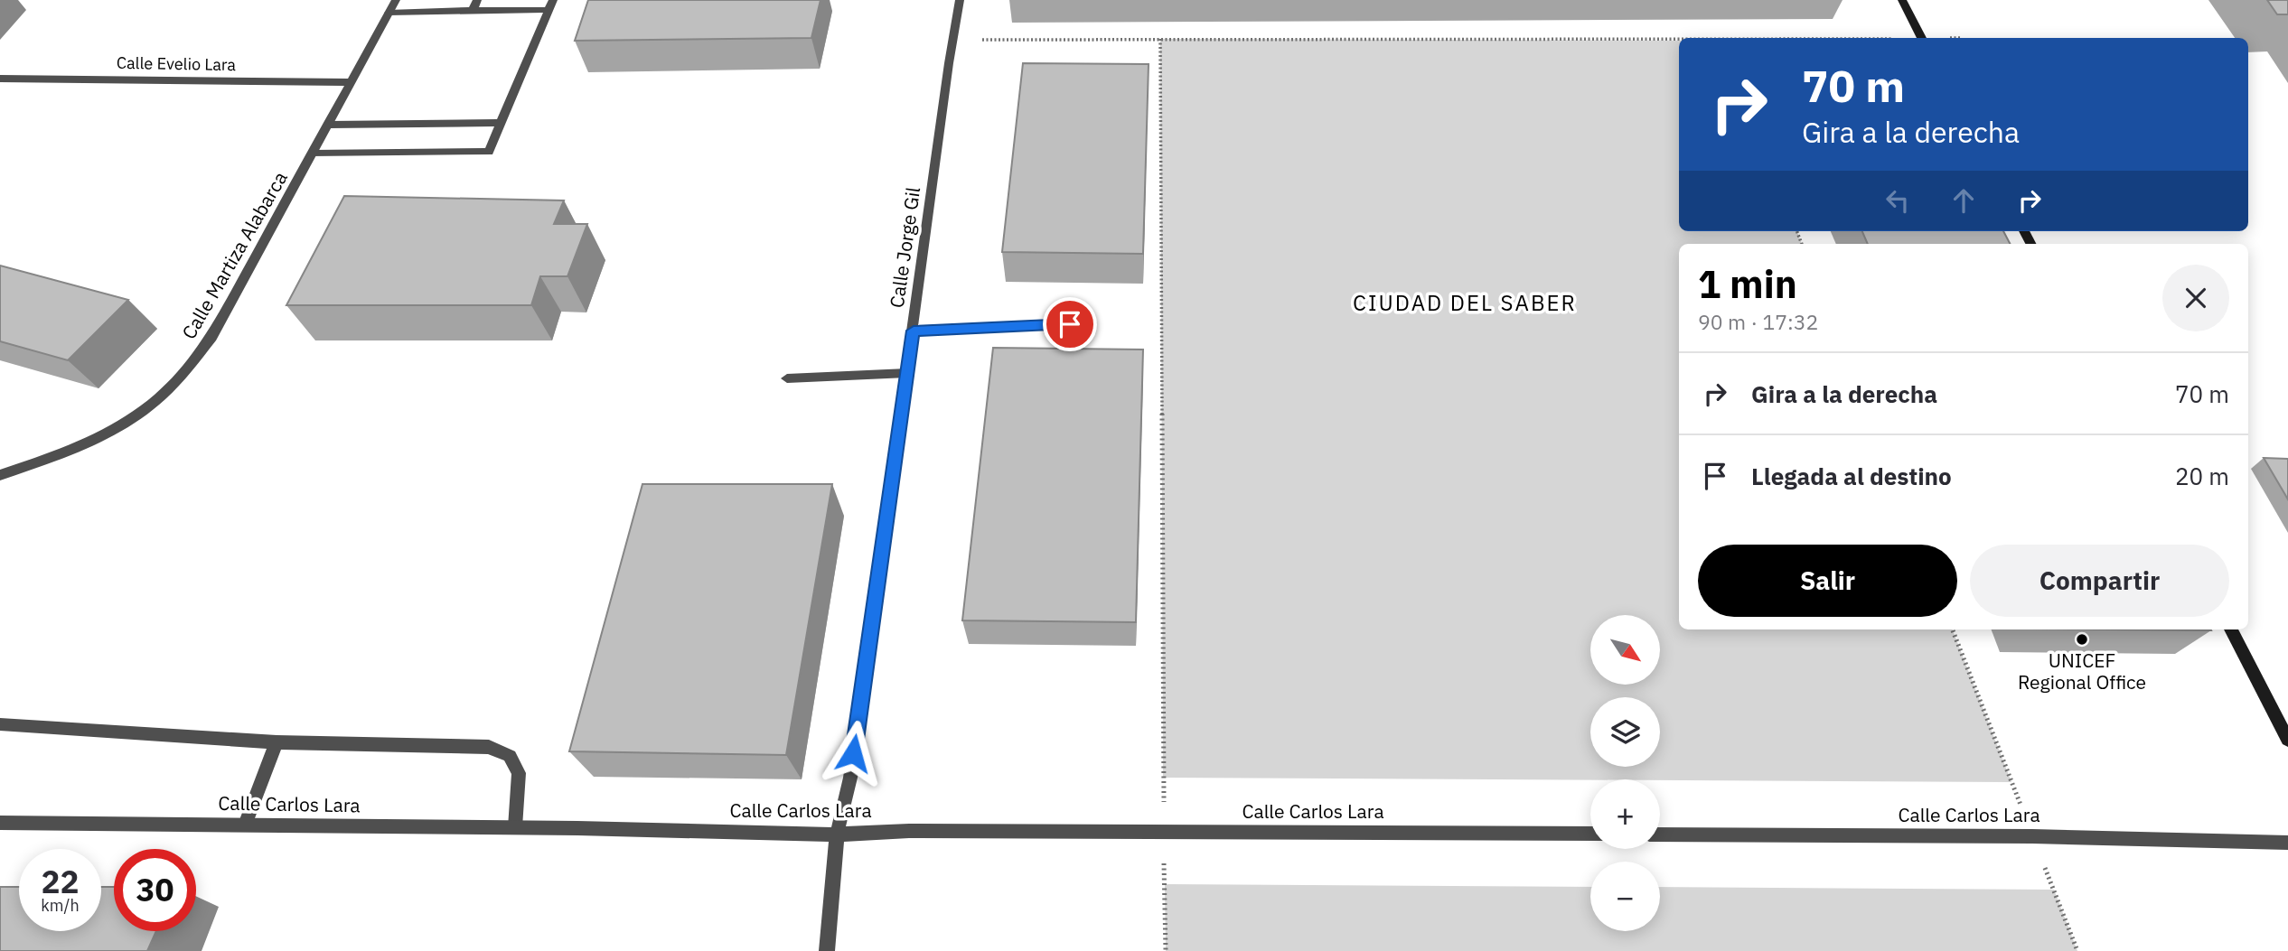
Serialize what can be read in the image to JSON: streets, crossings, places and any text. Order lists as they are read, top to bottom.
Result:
{
  "streets": {
    "street": [
      "Calle Evelio Lara",
      "Calle Jorge Gil",
      "Calle Martiza Alabarca",
      "Calle Carlos Lara"
    ]
  },
  "crossings": [
    ["Calle Evelio Lara", "Calle Martiza Alabarca"],
    ["Calle Jorge Gil", "Calle Carlos Lara"]
  ],
  "districts": ["CIUDAD DEL SABER"],
  "places": ["UNICEF Regional Office"],
  "north": "bottom right",
  "page": {
    "turn": ["70 m", "Gira a la derecha"],
    "heading": ["1 min", "90 m · 17:32"],
    "list": [
      {
        "name": "Gira a la derecha",
        "value": "70 m"
      },
      {
        "name": "Llegada al destino",
        "value": "20 m"
      }
    ],
    "buttons": ["Salir", "Compartir"],
    "map_buttons": ["+", "−"],
    "speed": "22 km/h",
    "limit": "30"
  }
}
